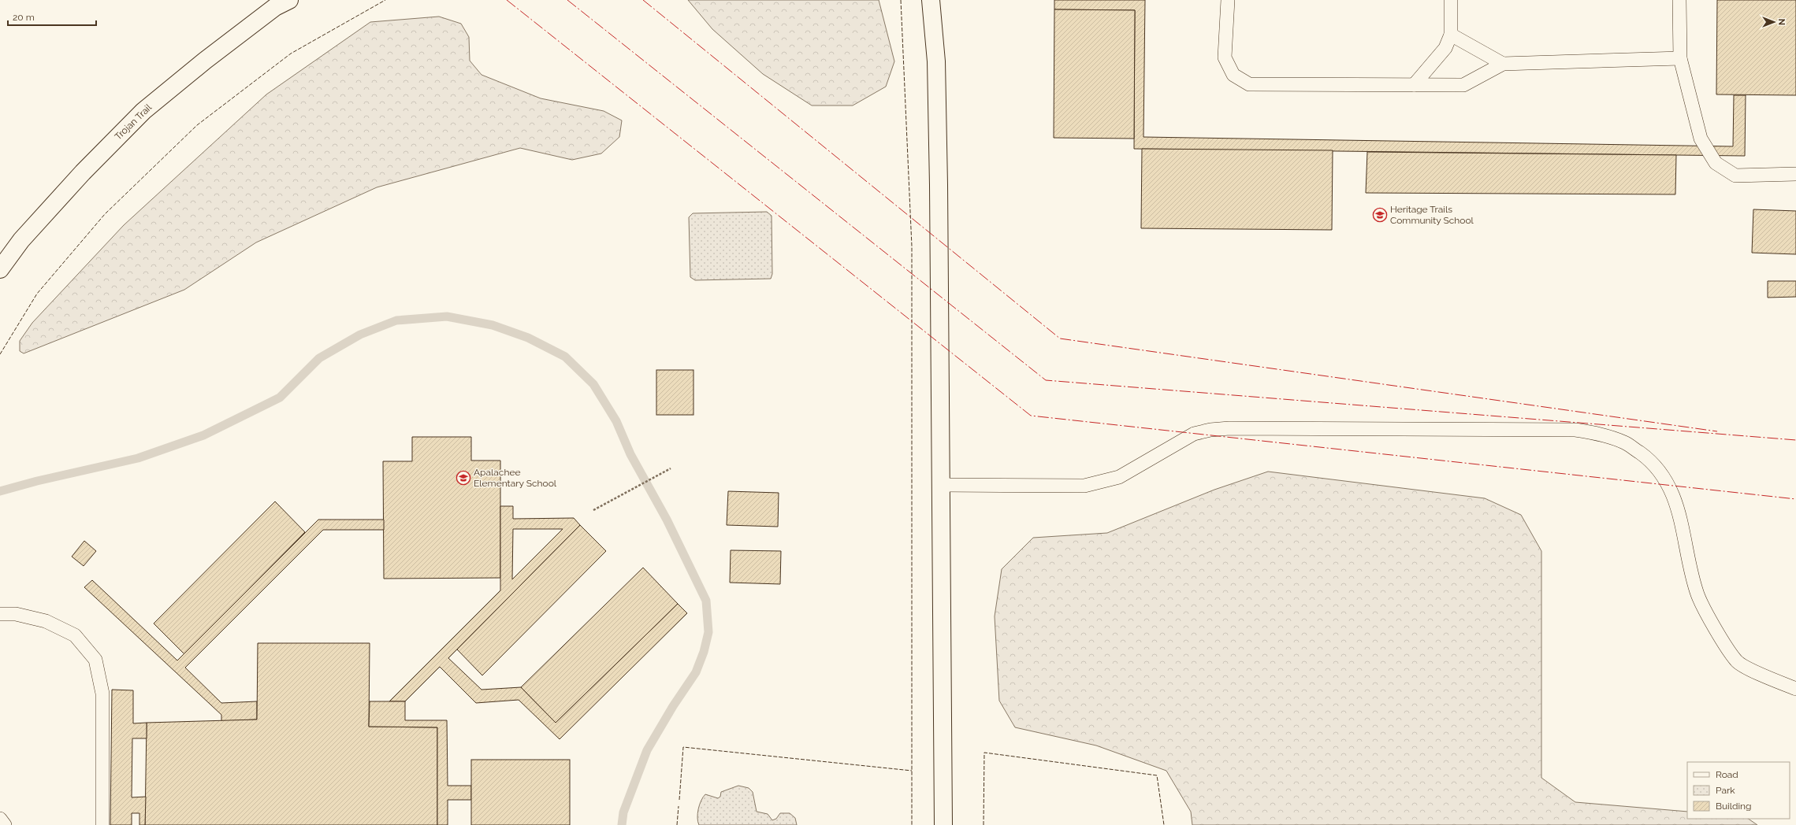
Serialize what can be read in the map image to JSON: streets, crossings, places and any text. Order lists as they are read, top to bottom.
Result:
{
  "streets": {
    "street": ["Trojan Trail"]
  },
  "places": {
    "school or university": ["Heritage Trails Community School", "Apalachee Elementary School"]
  },
  "legend": ["Road", "Park", "Building"],
  "scale_bar": "20 m",
  "north": "right"
}
